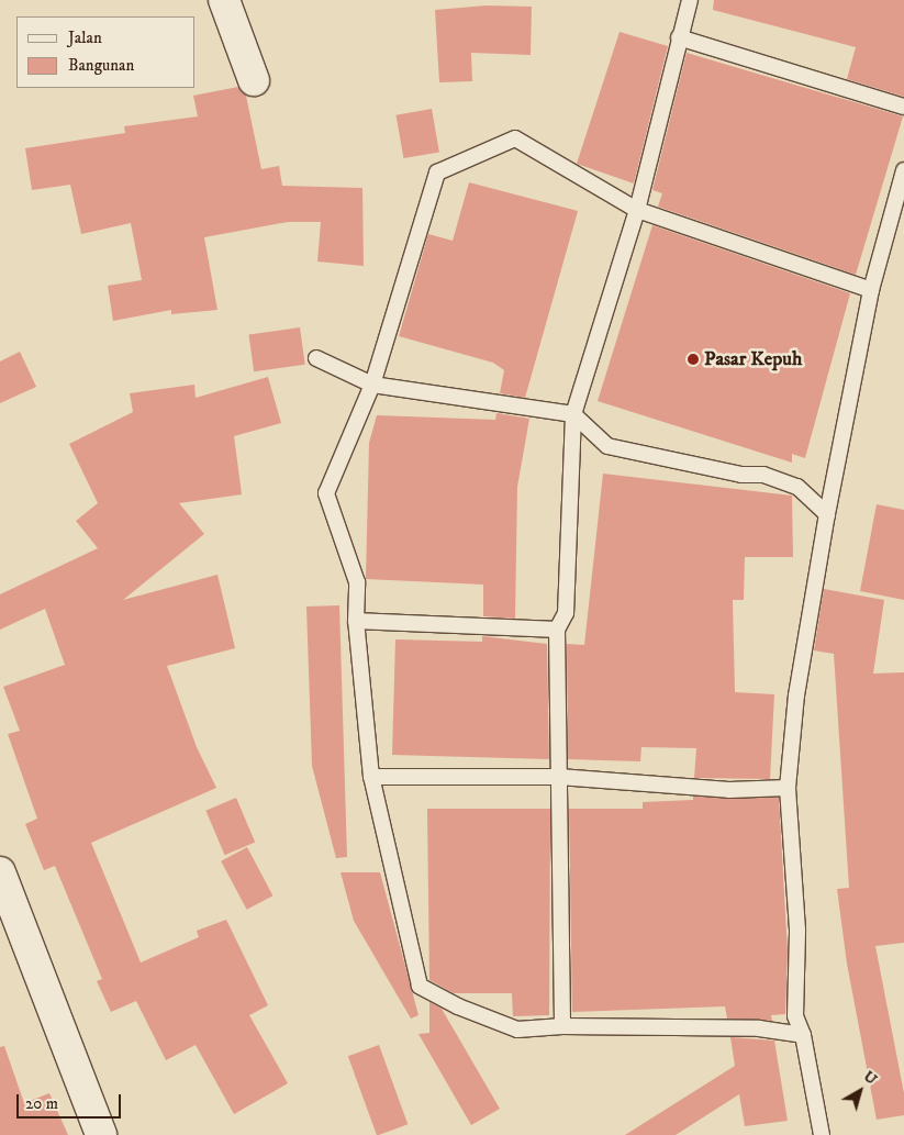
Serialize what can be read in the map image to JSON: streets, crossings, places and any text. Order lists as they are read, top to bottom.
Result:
{
  "places": ["Pasar Kepuh"],
  "legend": ["Jalan", "Bangunan"],
  "scale_bar": "20 m",
  "north": "top right"
}
